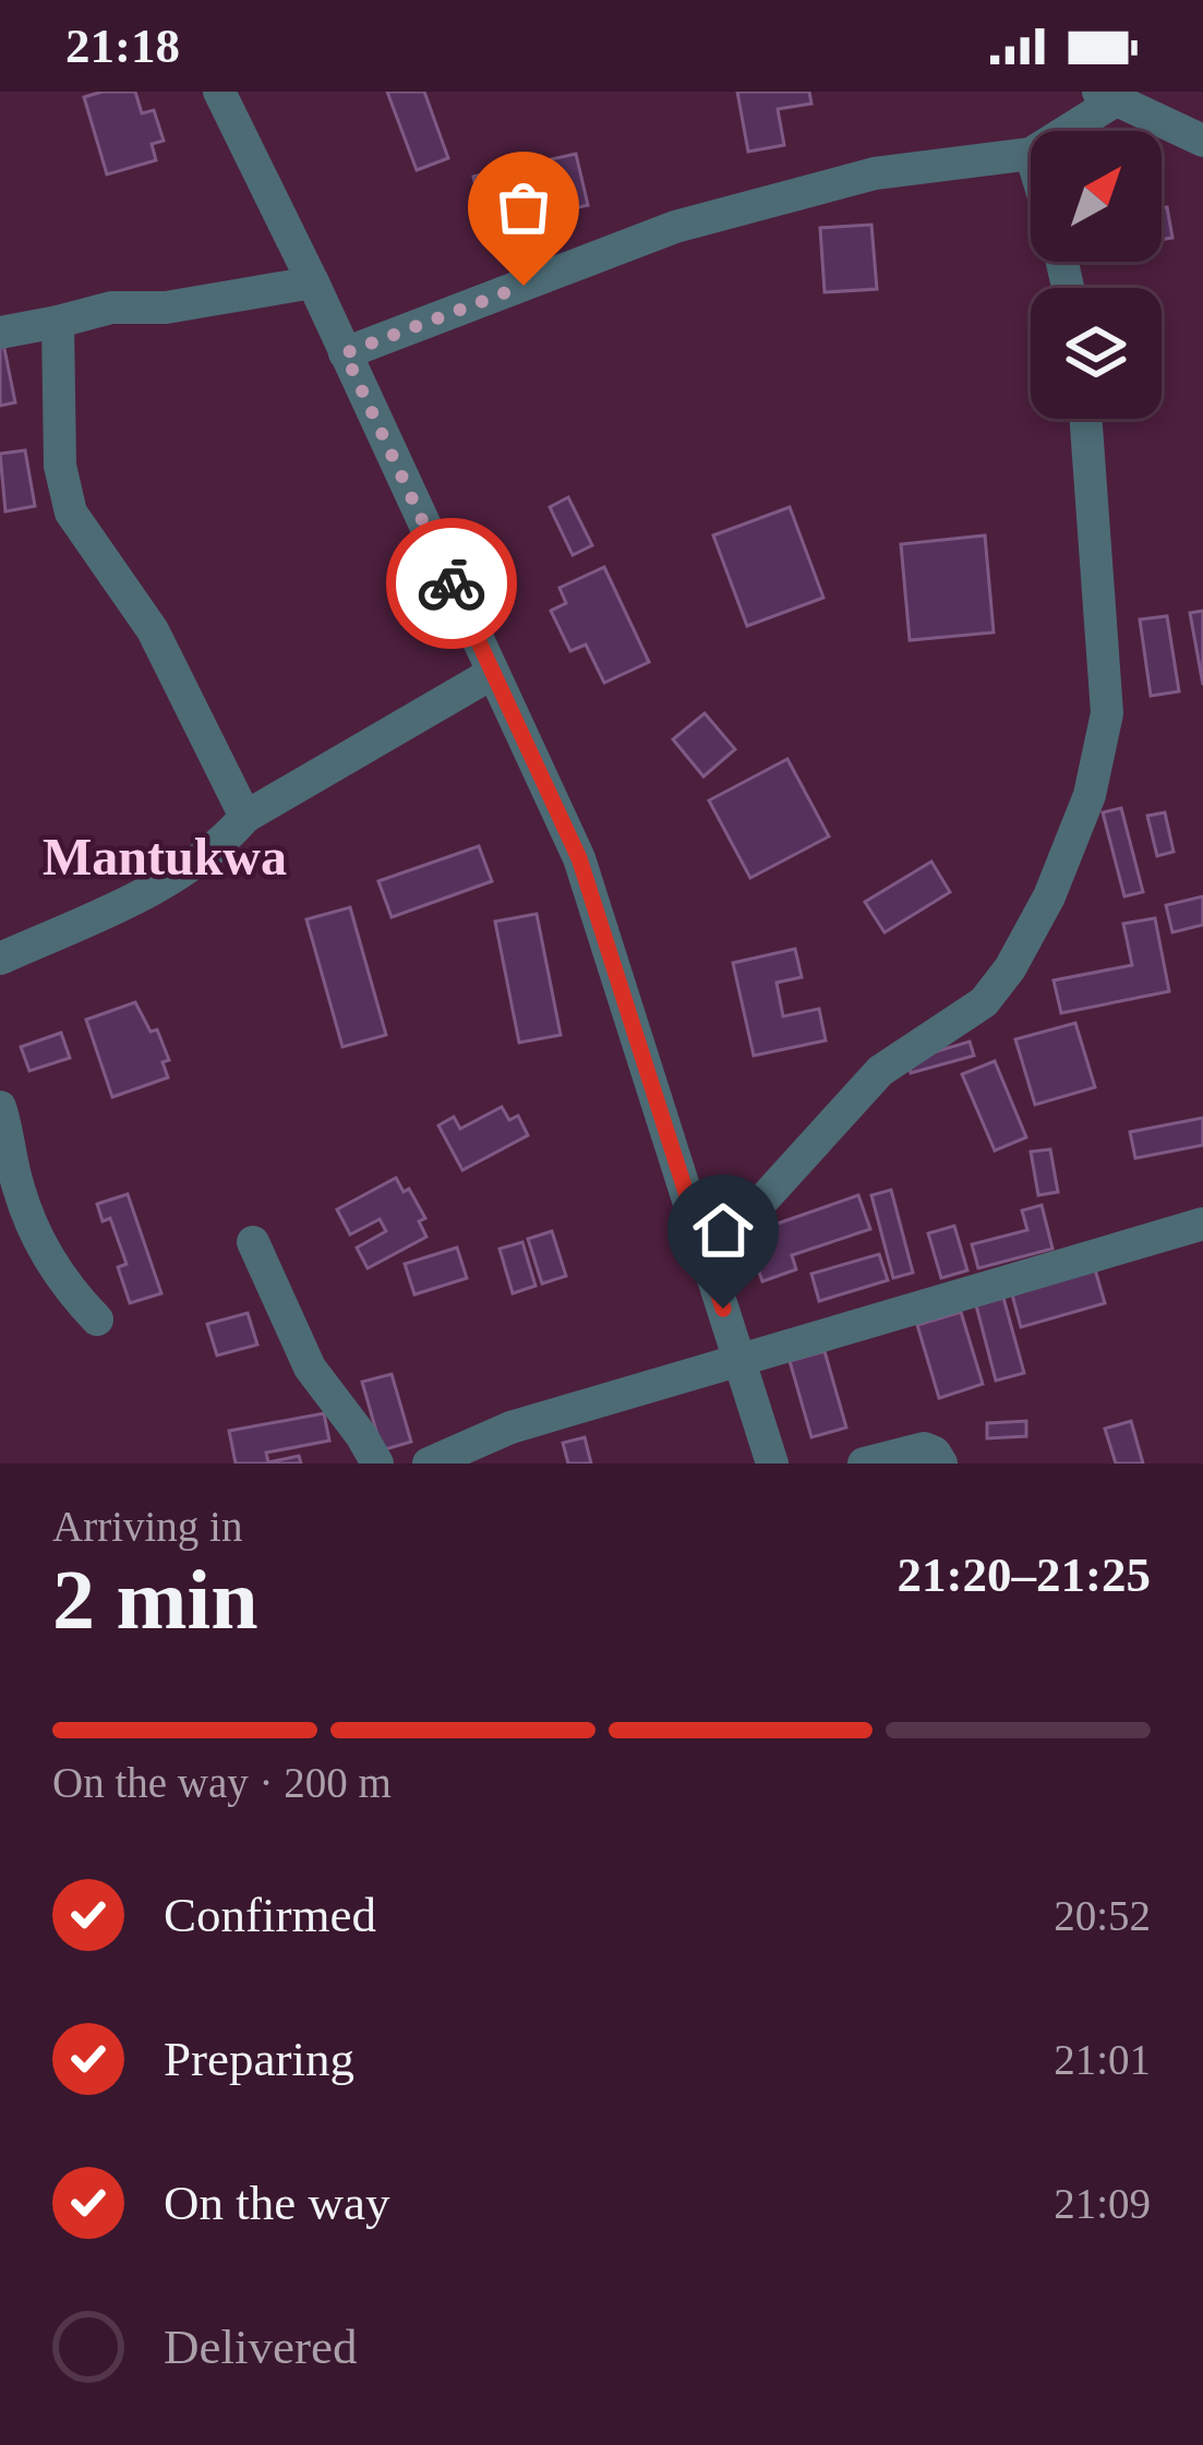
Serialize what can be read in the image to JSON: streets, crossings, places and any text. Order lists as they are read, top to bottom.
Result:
{
  "districts": ["Mantukwa"],
  "north": "top right",
  "page": {
    "status": "21:18",
    "heading": ["2 min", "Arriving in", "21:20–21:25"],
    "bar": "On the way · 200 m",
    "list": [
      ["Confirmed", "20:52"],
      ["Preparing", "21:01"],
      ["On the way", "21:09"],
      "Delivered"
    ]
  }
}
